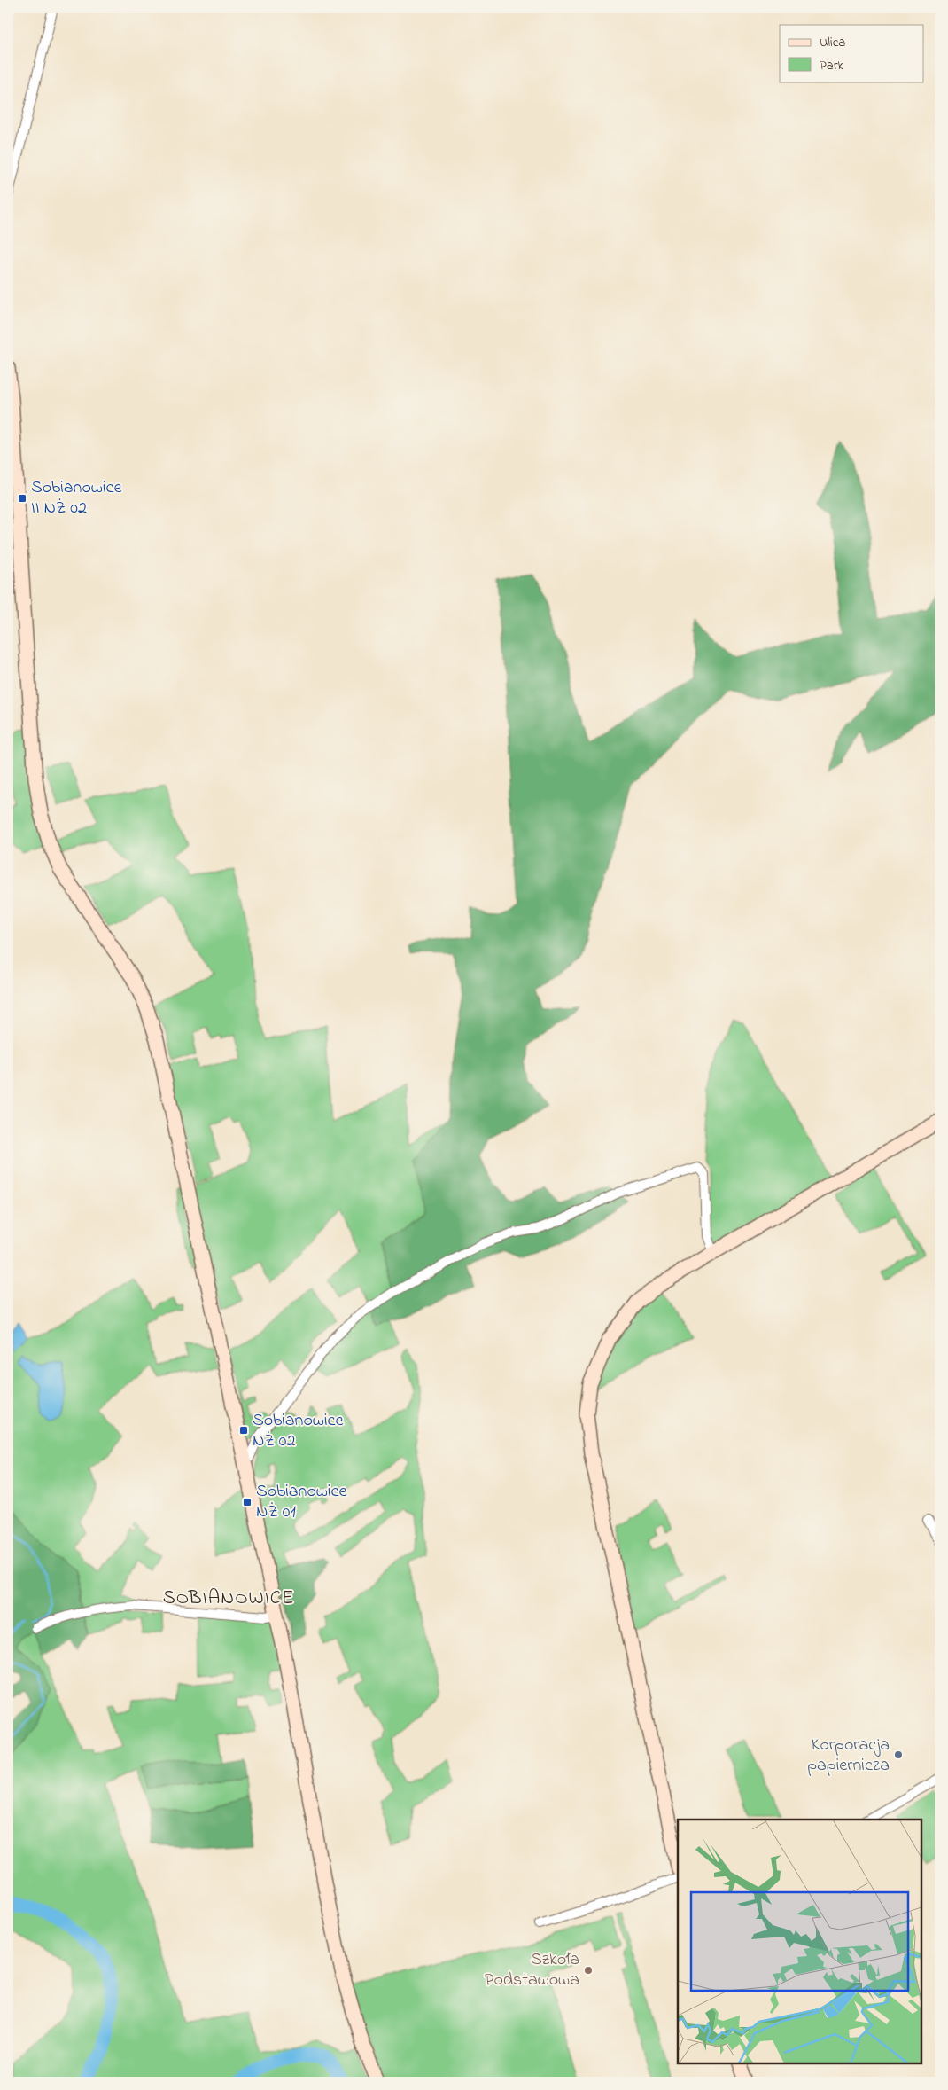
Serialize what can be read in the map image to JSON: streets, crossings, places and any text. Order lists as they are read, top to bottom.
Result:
{
  "districts": ["SOBIANOWICE"],
  "places": {
    "transit": ["Sobianowice II NŻ 02", "Sobianowice NŻ 02", "Sobianowice NŻ 01"],
    "other": ["Korporacja papiernicza", "Szkoła Podstawowa"]
  },
  "legend": ["Ulica", "Park"]
}
